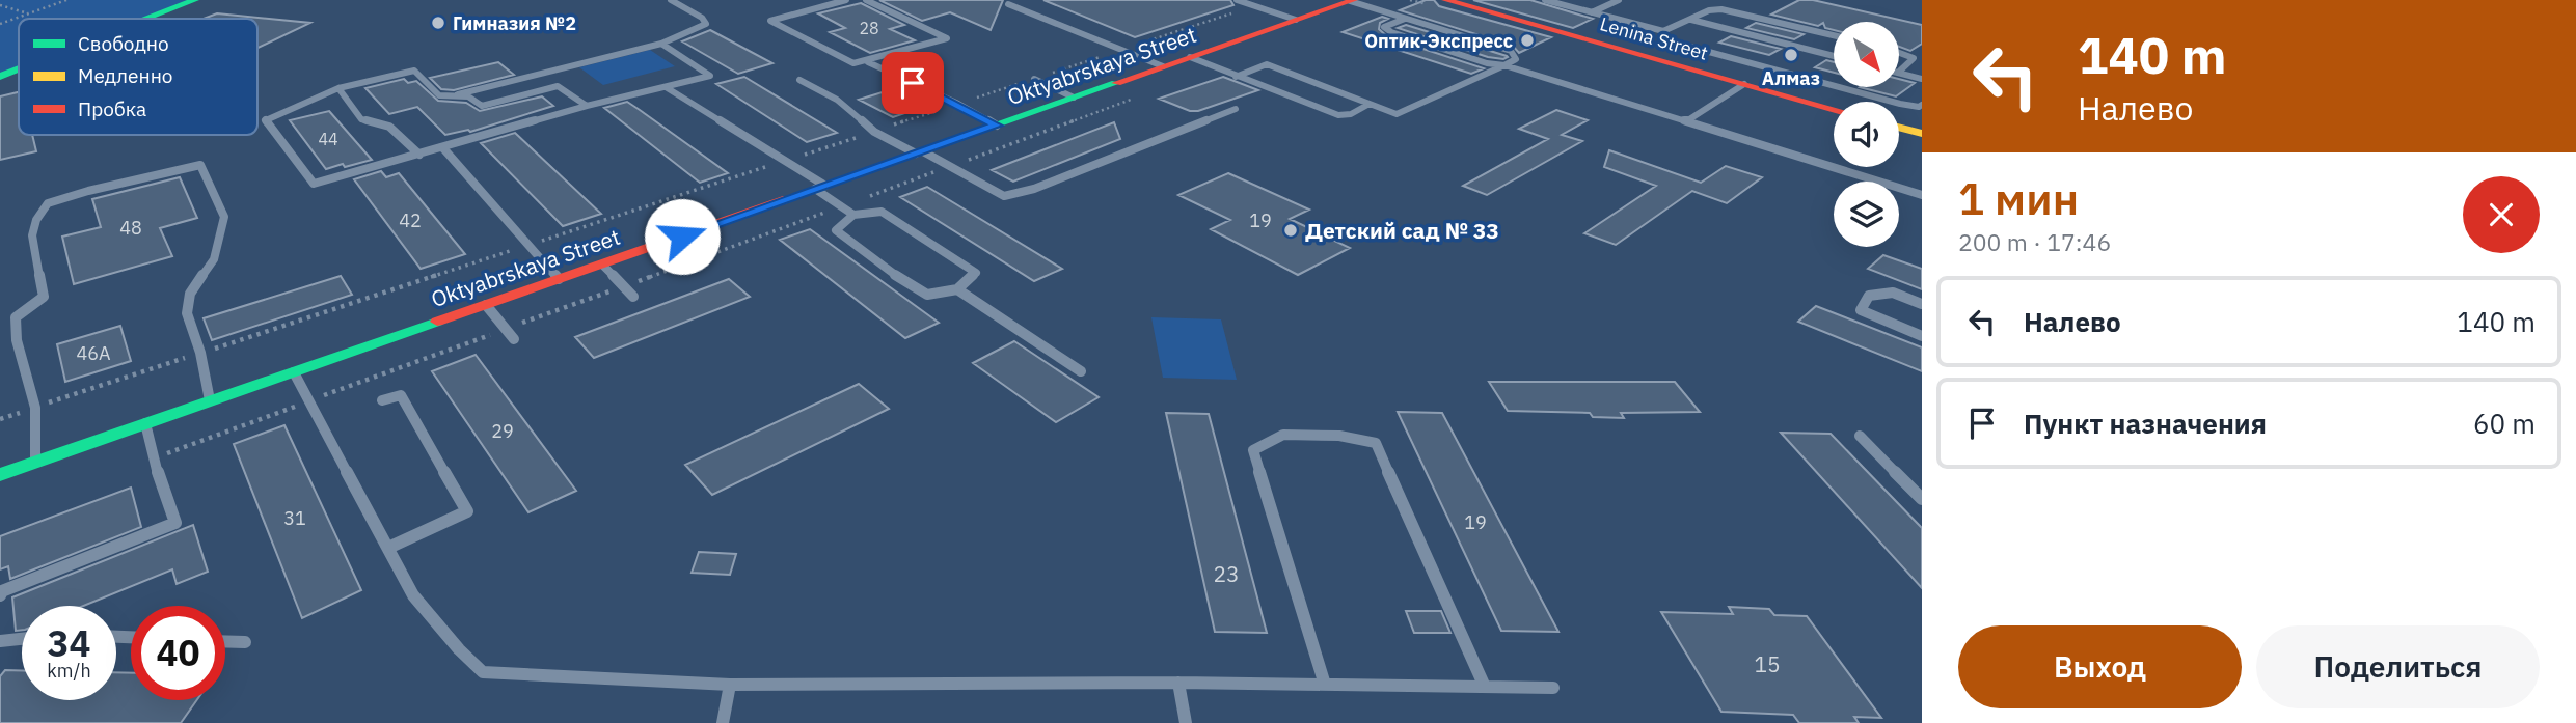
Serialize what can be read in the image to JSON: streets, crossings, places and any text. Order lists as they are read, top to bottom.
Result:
{
  "streets": {
    "street": ["Lenina Street", "Oktyabrskaya Street"]
  },
  "places": [
    "Гимназия №2",
    "Оптик-Экспресс",
    "Алмаз",
    "Детский сад № 33"
  ],
  "house_numbers": [
    "28",
    "44",
    "42",
    "19",
    "48",
    "46А",
    "29",
    "31",
    "19",
    "23",
    "15"
  ],
  "legend": ["Свободно", "Медленно", "Пробка"],
  "north": "bottom right",
  "page": {
    "turn": ["140 m", "Налево"],
    "heading": ["1 мин", "200 m · 17:46"],
    "list": [
      {
        "name": "Налево",
        "value": "140 m"
      },
      {
        "name": "Пункт назначения",
        "value": "60 m"
      }
    ],
    "speed": "34 km/h",
    "limit": "40",
    "buttons": ["Выход", "Поделиться"]
  }
}
